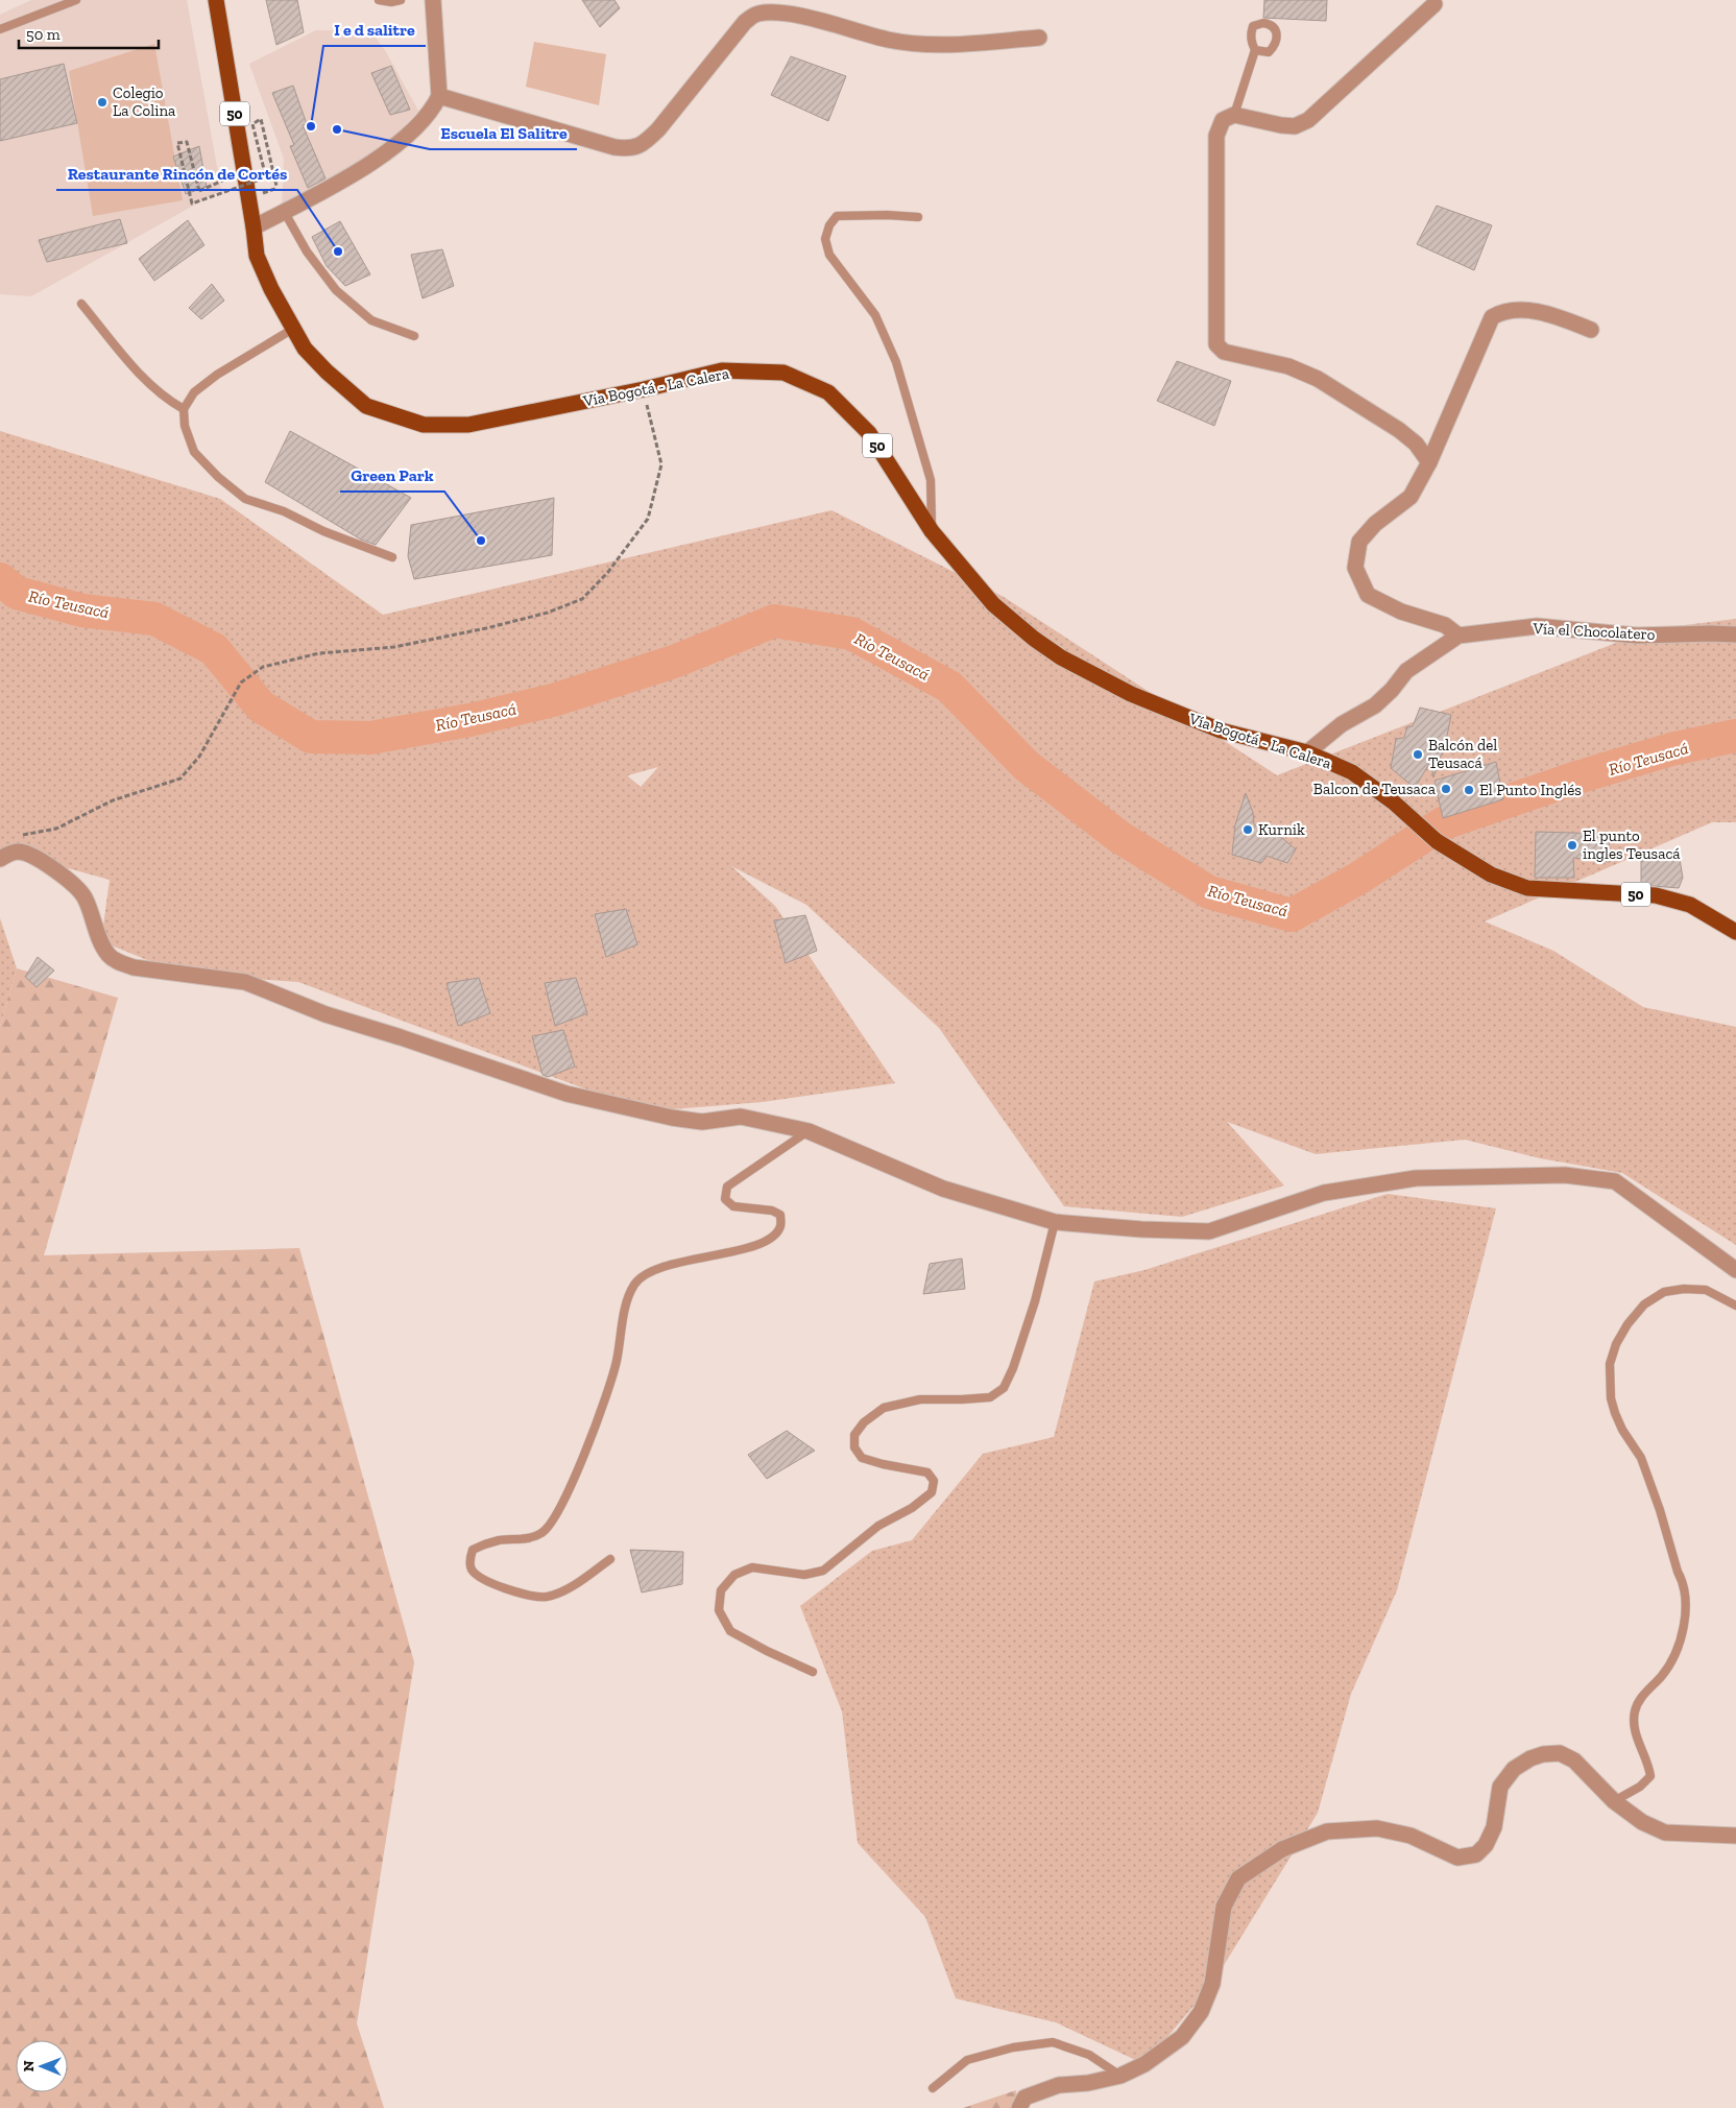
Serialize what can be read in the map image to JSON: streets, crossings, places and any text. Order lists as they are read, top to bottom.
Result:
{
  "streets": {
    "main road": ["50", "Vía Bogotá - La Calera"],
    "street": ["Vía el Chocolatero"]
  },
  "crossings": [
    ["Vía Bogotá - La Calera", "Vía el Chocolatero"]
  ],
  "water": ["Río Teusacá"],
  "places": [
    "Colegio La Colina",
    "I e d salitre",
    "Escuela El Salitre",
    "Restaurante Rincón de Cortés",
    "Green Park",
    "Balcón del Teusacá",
    "Balcon de Teusaca",
    "El Punto Inglés",
    "Kurnik",
    "El punto ingles Teusacá"
  ],
  "scale_bar": "50 m",
  "north": "left"
}
